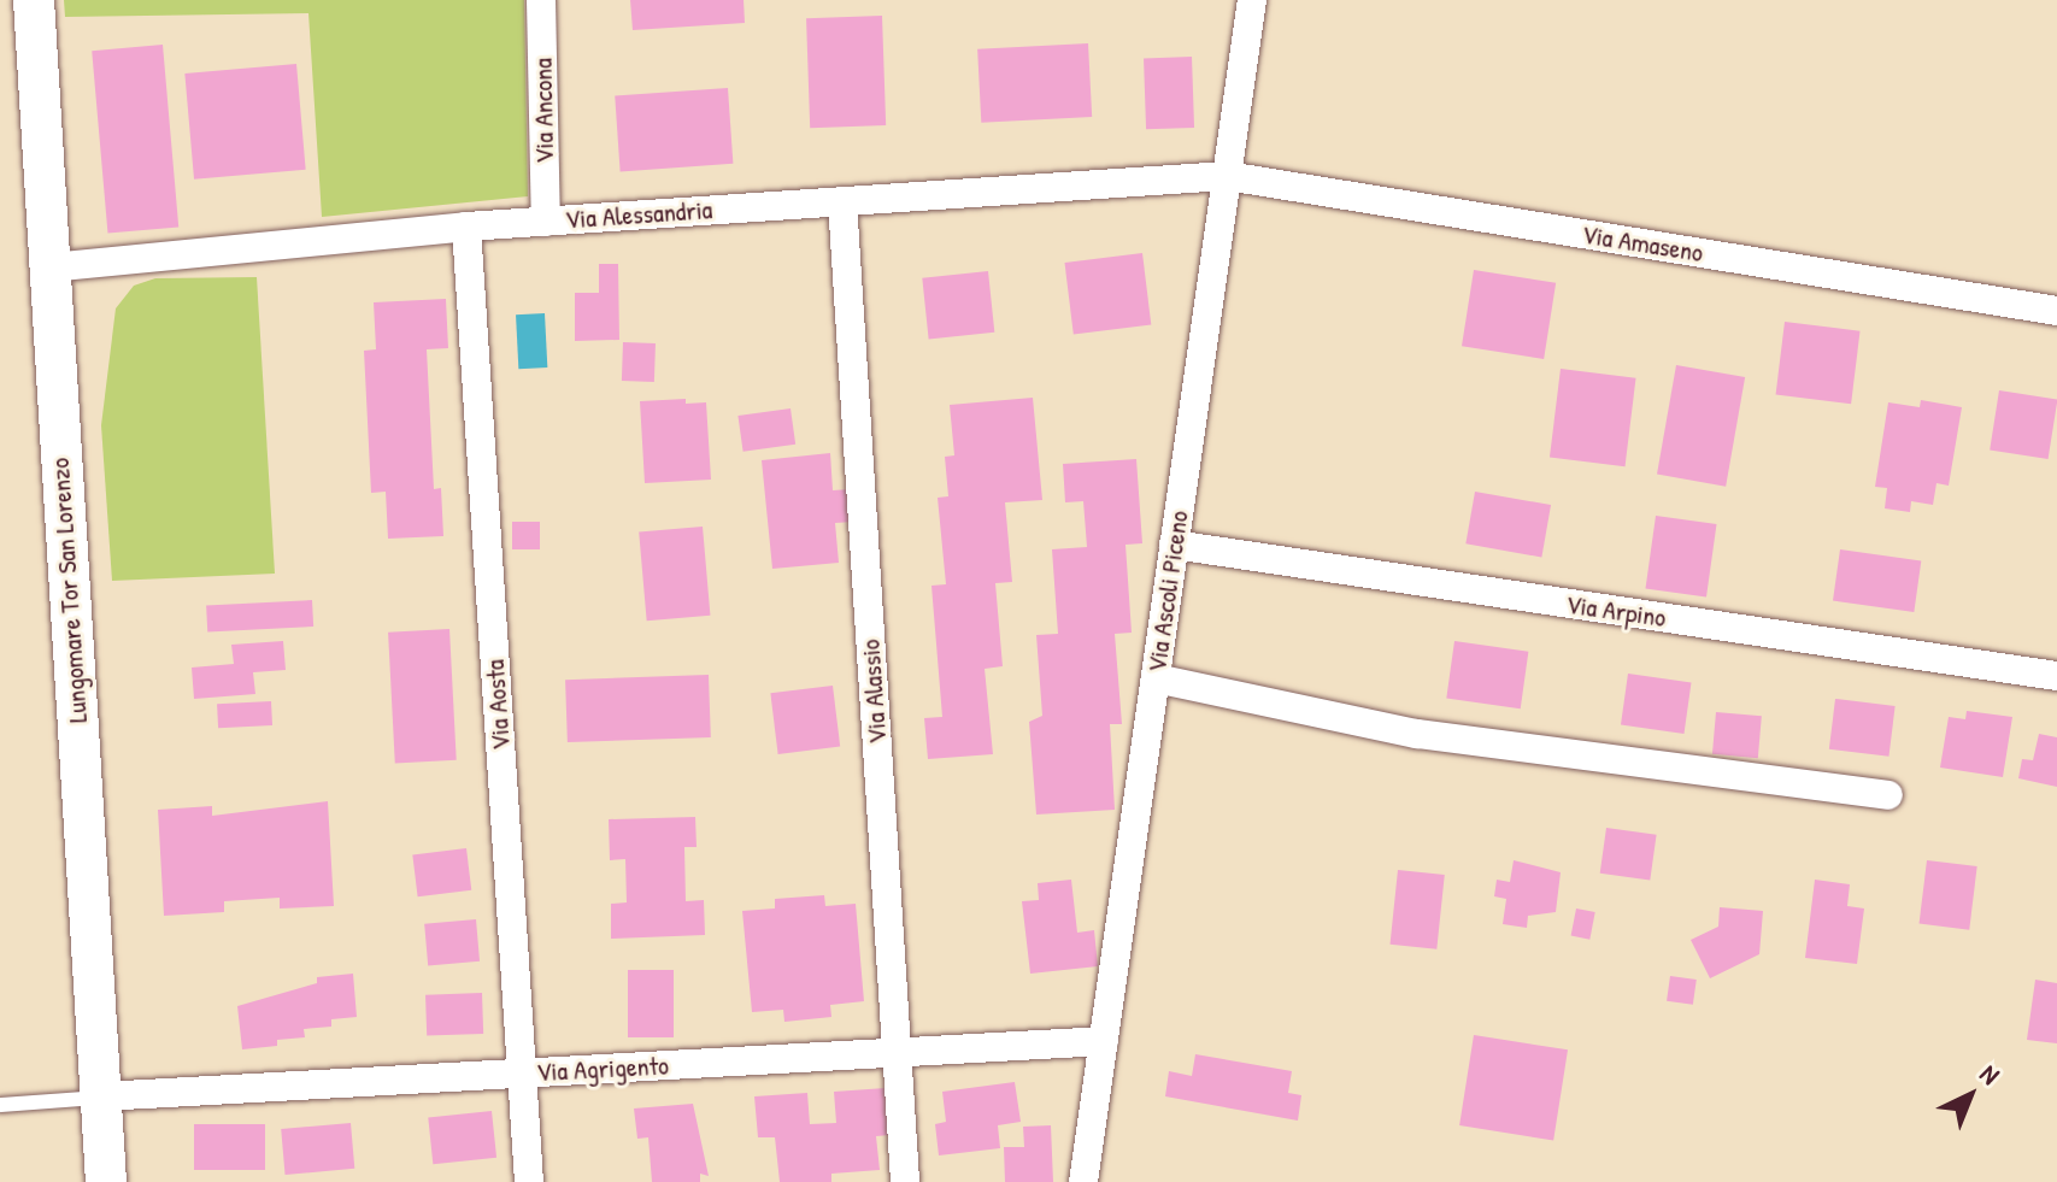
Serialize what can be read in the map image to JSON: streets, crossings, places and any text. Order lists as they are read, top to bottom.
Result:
{
  "streets": {
    "main road": ["Lungomare Tor San Lorenzo"],
    "street": [
      "Via Ancona",
      "Via Alessandria",
      "Via Amaseno",
      "Via Ascoli Piceno",
      "Via Arpino",
      "Via Alassio",
      "Via Aosta",
      "Via Agrigento"
    ]
  },
  "crossings": [
    ["Via Ancona", "Via Alessandria"],
    ["Via Alessandria", "Via Amaseno"],
    ["Via Alessandria", "Lungomare Tor San Lorenzo"],
    ["Via Alessandria", "Via Ascoli Piceno"],
    ["Via Alessandria", "Via Alassio"],
    ["Via Alessandria", "Via Aosta"],
    ["Via Amaseno", "Via Ascoli Piceno"],
    ["Lungomare Tor San Lorenzo", "Via Agrigento"],
    ["Via Ascoli Piceno", "Via Arpino"],
    ["Via Ascoli Piceno", "Via Agrigento"],
    ["Via Alassio", "Via Agrigento"],
    ["Via Aosta", "Via Agrigento"]
  ],
  "north": "top right"
}
